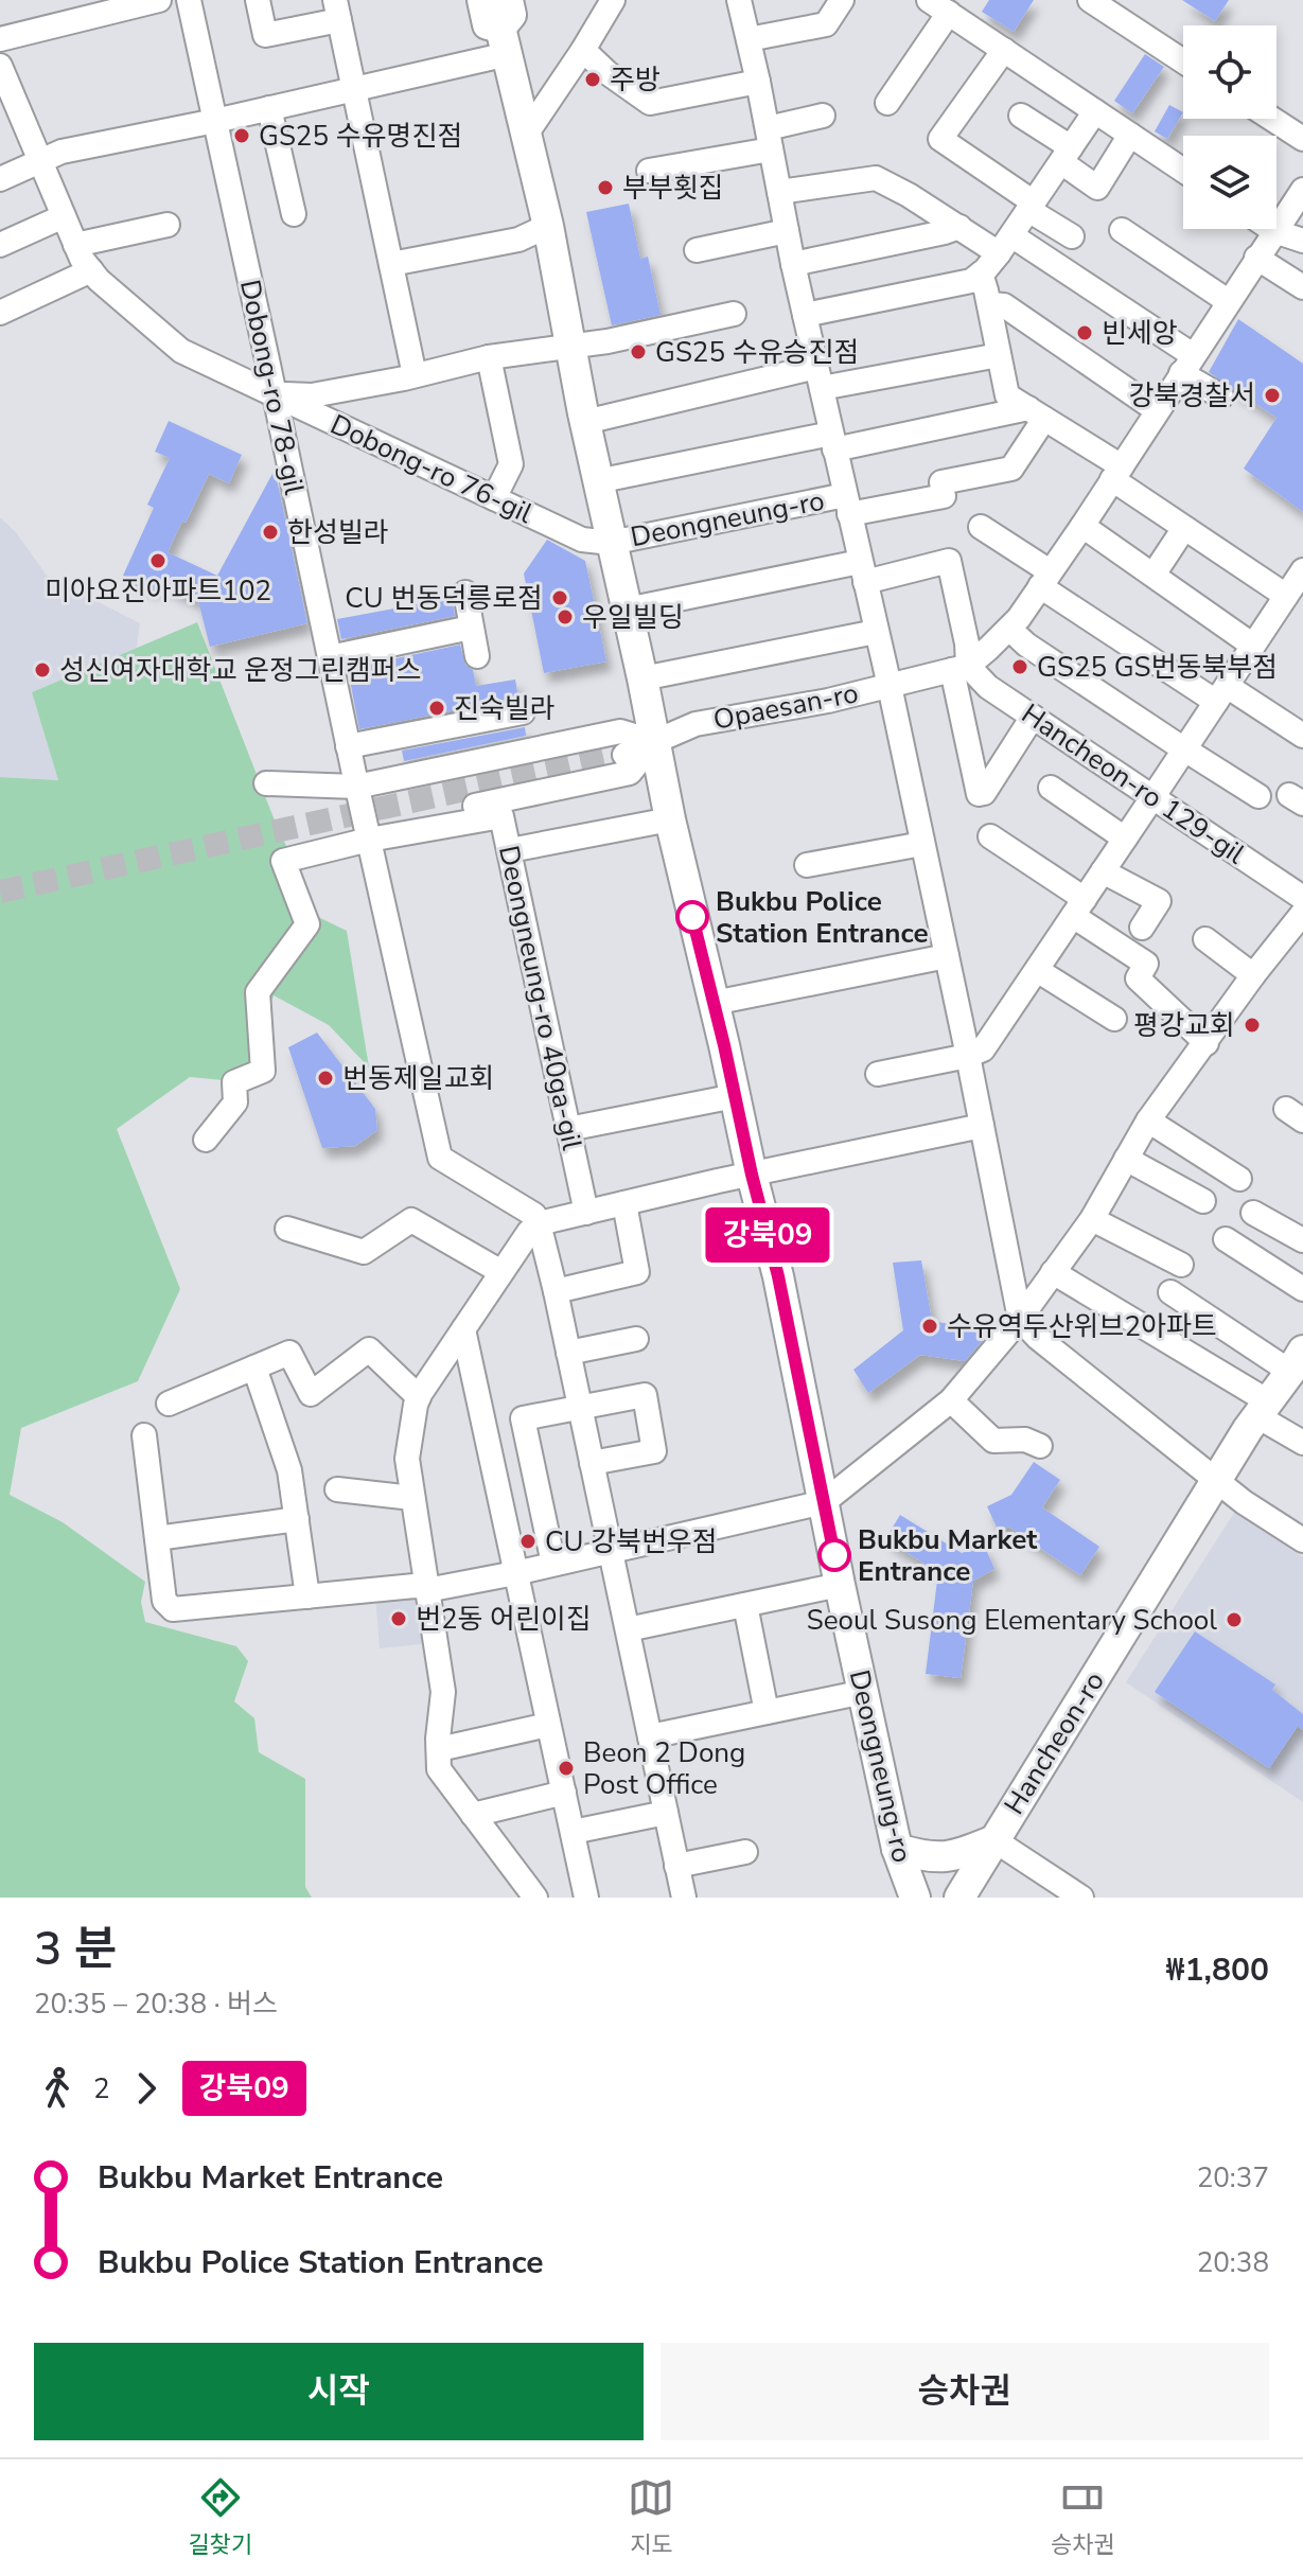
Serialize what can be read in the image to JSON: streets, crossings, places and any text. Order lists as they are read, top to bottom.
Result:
{
  "streets": {
    "main road": ["Deongneung-ro", "Hancheon-ro"],
    "street": [
      "Dobong-ro 78-gil",
      "Dobong-ro 76-gil",
      "Opaesan-ro",
      "Hancheon-ro 129-gil",
      "Deongneung-ro 40ga-gil"
    ]
  },
  "crossings": [
    ["Dobong-ro 78-gil", "Dobong-ro 76-gil"],
    ["Dobong-ro 78-gil", "Deongneung-ro 40ga-gil"],
    ["Dobong-ro 76-gil", "Deongneung-ro"],
    ["Deongneung-ro", "Opaesan-ro"],
    ["Opaesan-ro", "Hancheon-ro 129-gil"]
  ],
  "places": [
    "주방",
    "GS25 수유명진점",
    "부부횟집",
    "빈세앙",
    "GS25 수유승진점",
    "강북경찰서",
    "한성빌라",
    "미아요진아파트102",
    "CU 번동덕릉로점",
    "우일빌딩",
    "GS25 GS번동북부점",
    "성신여자대학교 운정그린캠퍼스",
    "진숙빌라",
    "Bukbu Police Station Entrance",
    "평강교회",
    "번동제일교회",
    "수유역두산위브2아파트",
    "CU 강북번우점",
    "Bukbu Market Entrance",
    "번2동 어린이집",
    "Seoul Susong Elementary School",
    "Beon 2 Dong Post Office"
  ],
  "lines": ["bus line 강북09"],
  "page": {
    "on_map": "강북09",
    "heading": ["3 분", "20:35 – 20:38 · 버스", "₩1,800"],
    "legs": ["2", "강북09"],
    "list": [
      {
        "name": "Bukbu Market Entrance",
        "value": "20:37"
      },
      {
        "name": "Bukbu Police Station Entrance",
        "value": "20:38"
      }
    ],
    "buttons": ["시작", "승차권"],
    "tabs": ["길찾기", "지도", "승차권"]
  }
}
